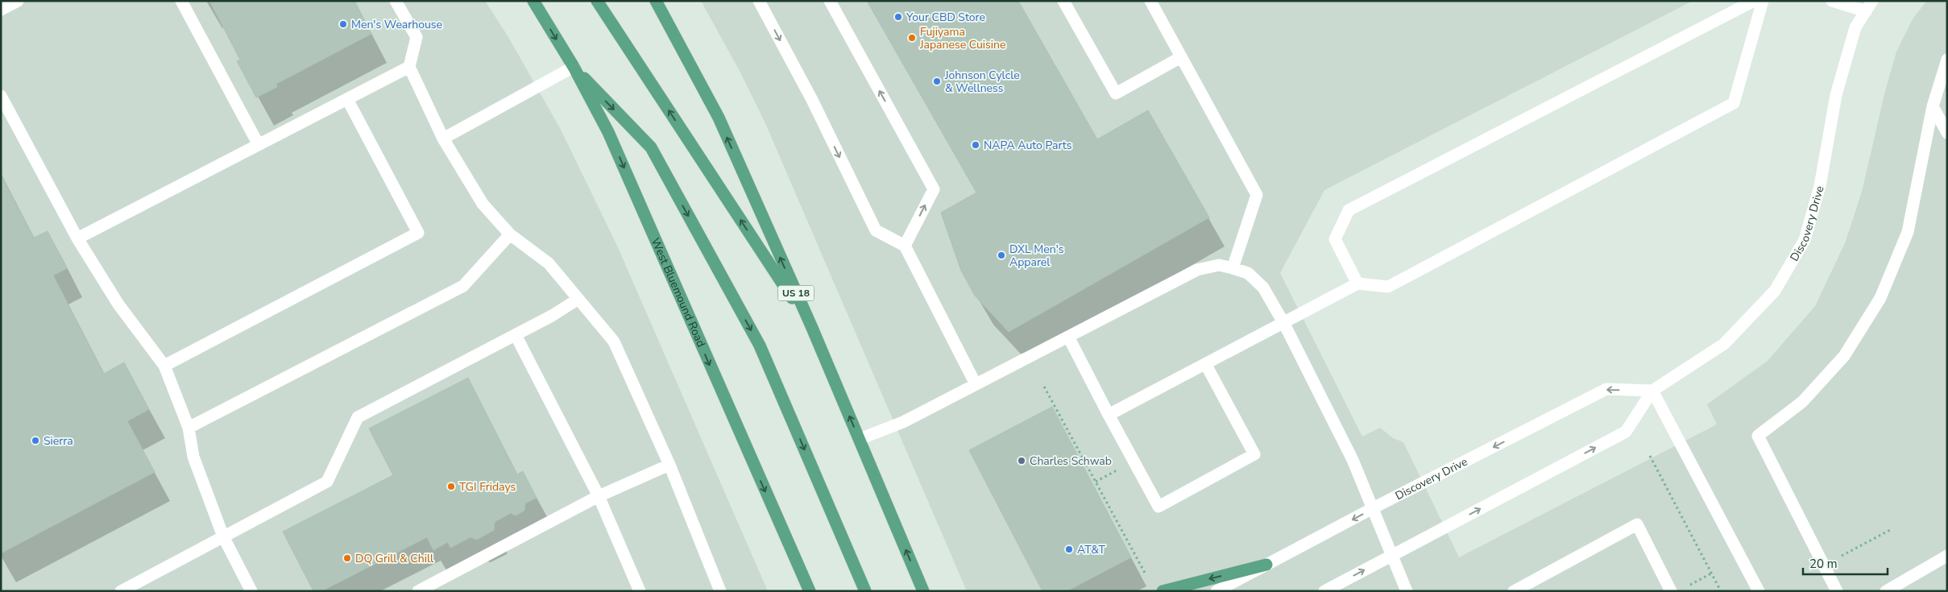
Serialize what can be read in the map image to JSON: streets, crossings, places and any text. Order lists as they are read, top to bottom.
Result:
{
  "streets": {
    "main road": ["West Bluemound Road", "US 18"],
    "street": ["Discovery Drive"]
  },
  "places": [
    "Your CBD Store",
    "Men's Wearhouse",
    "Fujiyama Japanese Cuisine",
    "Johnson Cylcle & Wellness",
    "NAPA Auto Parts",
    "DXL Men's Apparel",
    "Sierra",
    "Charles Schwab",
    "TGI Fridays",
    "AT&T",
    "DQ Grill & Chill"
  ],
  "scale_bar": "20 m"
}
